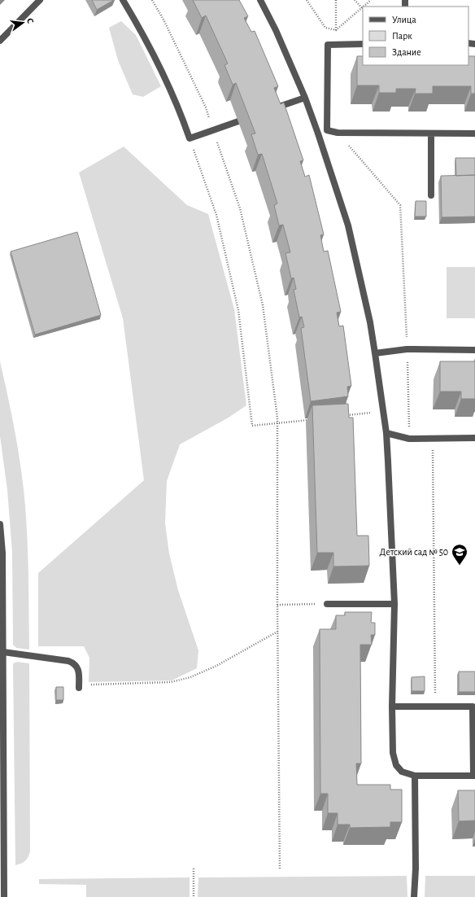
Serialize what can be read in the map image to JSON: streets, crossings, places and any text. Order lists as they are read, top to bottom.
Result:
{
  "places": {
    "school or university": ["Детский сад № 50"]
  },
  "legend": ["Улица", "Парк", "Здание"],
  "north": "right"
}
